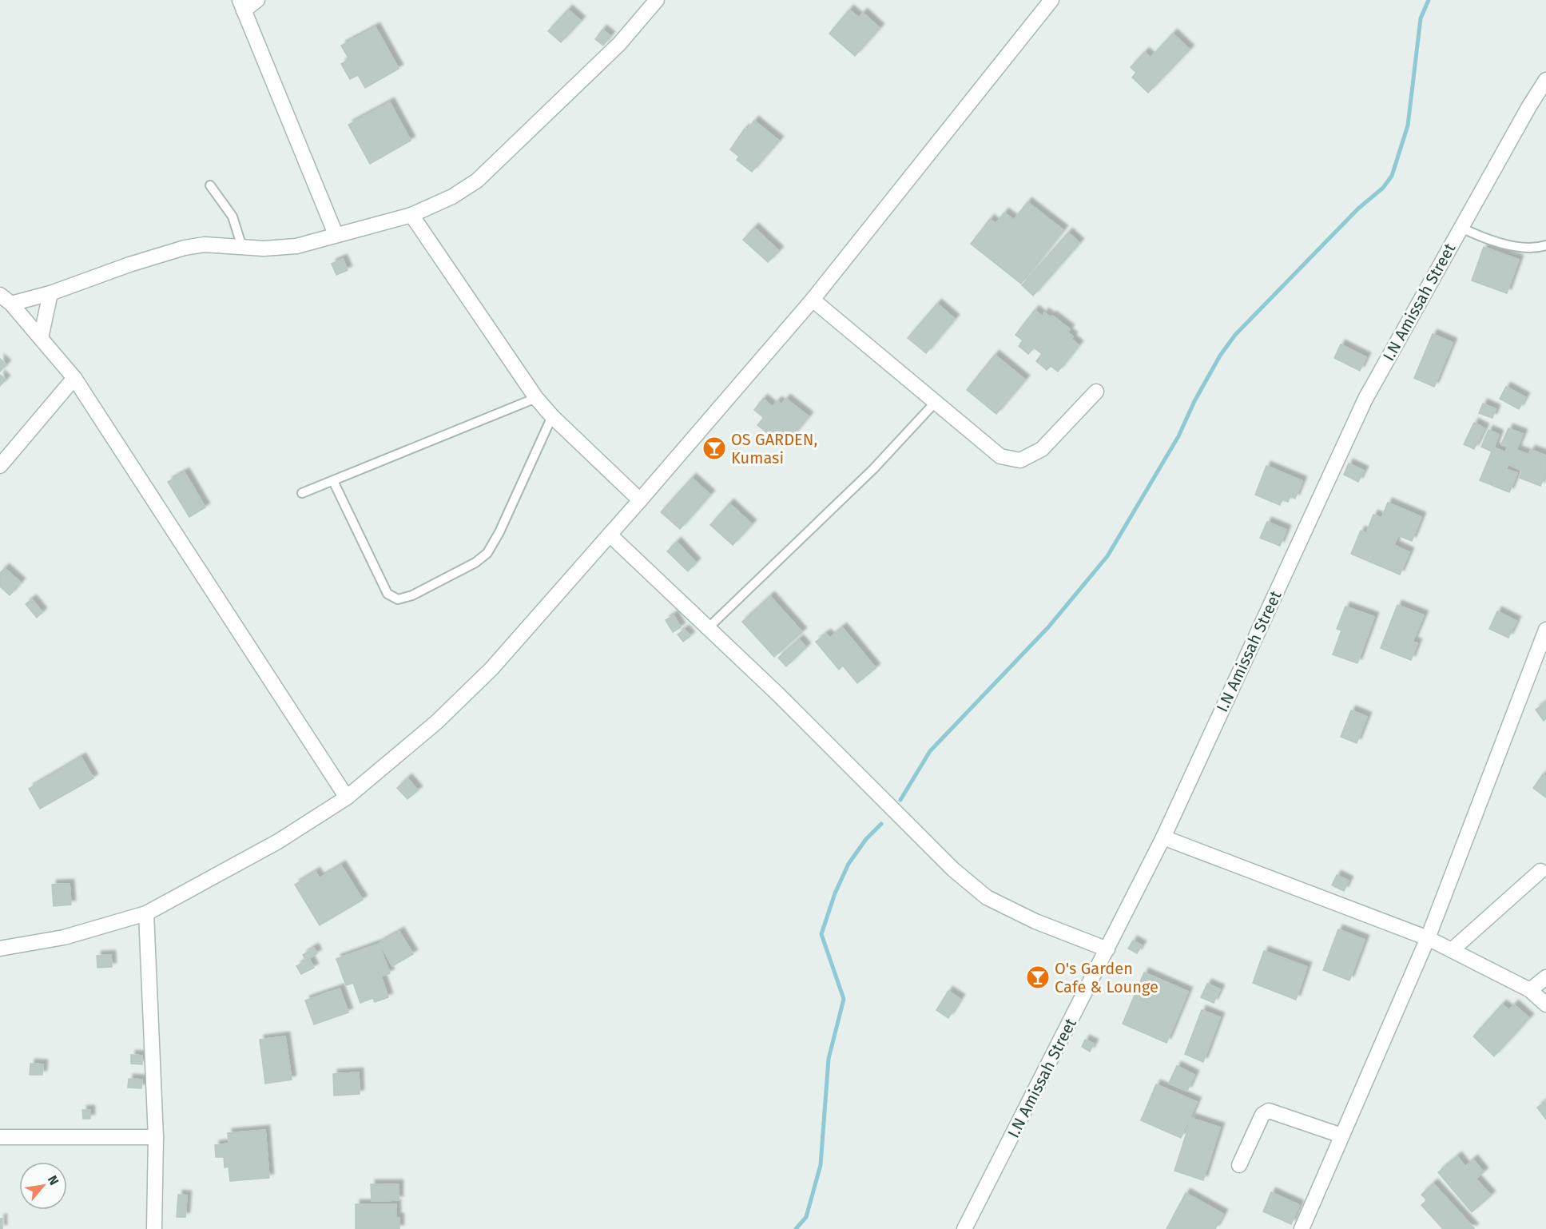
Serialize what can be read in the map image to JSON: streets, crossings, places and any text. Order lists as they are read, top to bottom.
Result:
{
  "streets": {
    "street": ["I.N Amissah Street"]
  },
  "places": {
    "bar": ["OS GARDEN, Kumasi", "O's Garden Cafe & Lounge"]
  },
  "north": "top right"
}
